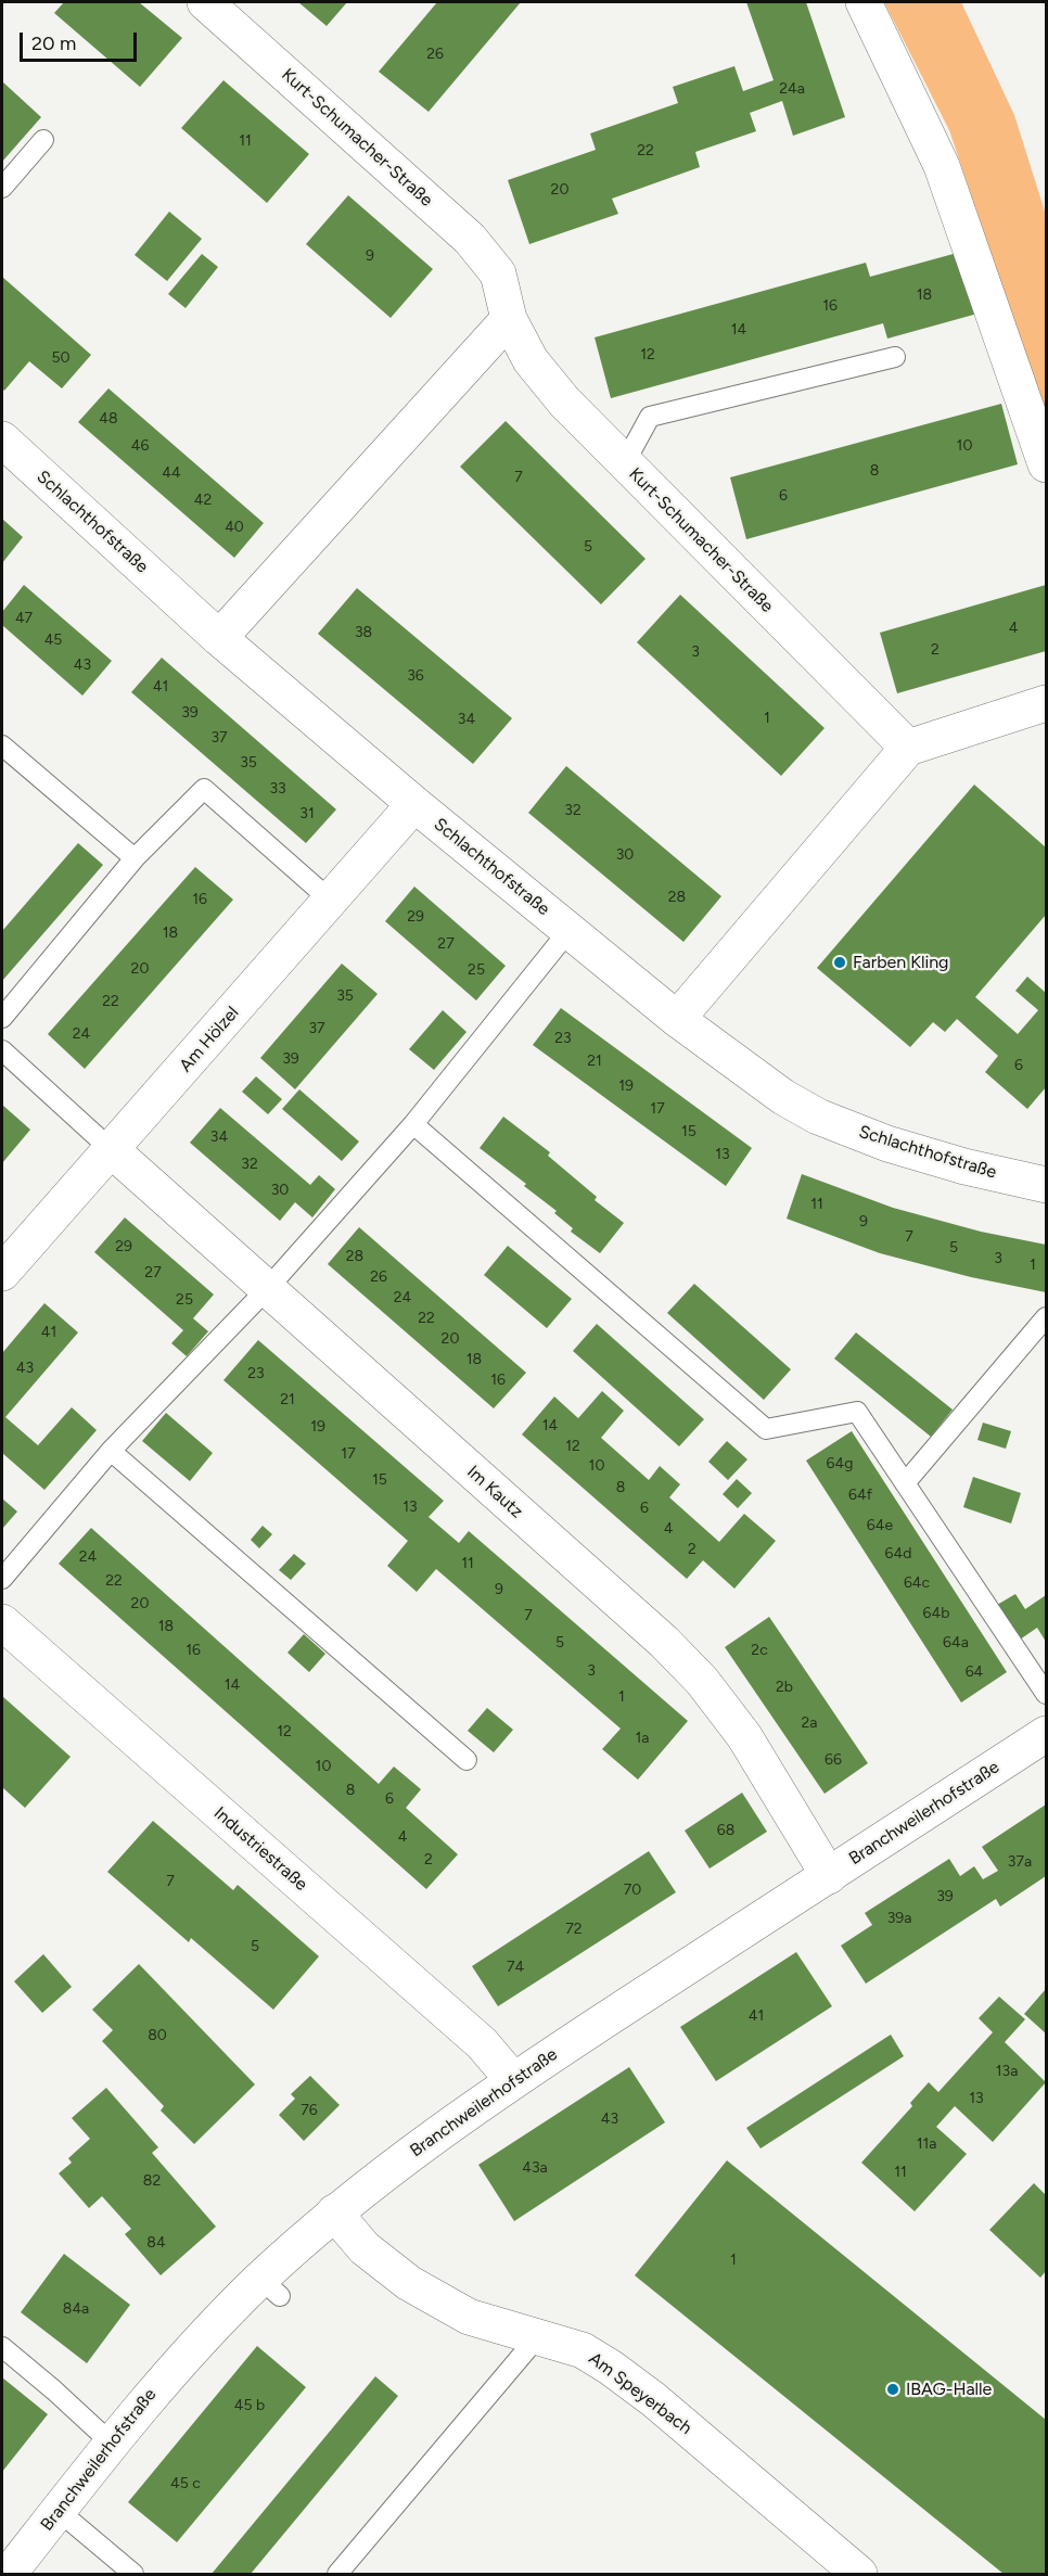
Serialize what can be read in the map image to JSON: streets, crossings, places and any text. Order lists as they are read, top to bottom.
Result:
{
  "streets": {
    "street": [
      "Kurt-Schumacher-Straße",
      "Schlachthofstraße",
      "Am Hölzel",
      "Im Kautz",
      "Branchweilerhofstraße",
      "Industriestraße",
      "Am Speyerbach"
    ]
  },
  "crossings": [
    ["Schlachthofstraße", "Am Hölzel"],
    ["Am Hölzel", "Im Kautz"],
    ["Im Kautz", "Branchweilerhofstraße"],
    ["Branchweilerhofstraße", "Industriestraße"],
    ["Branchweilerhofstraße", "Am Speyerbach"]
  ],
  "places": ["Farben Kling", "IBAG-Halle"],
  "house_numbers": [
    "26",
    "24a",
    "11",
    "22",
    "20",
    "9",
    "18",
    "16",
    "14",
    "12",
    "50",
    "48",
    "46",
    "10",
    "8",
    "44",
    "7",
    "6",
    "42",
    "40",
    "5",
    "47",
    "4",
    "38",
    "45",
    "2",
    "3",
    "43",
    "36",
    "41",
    "39",
    "1",
    "34",
    "37",
    "35",
    "33",
    "32",
    "31",
    "30",
    "28",
    "16",
    "29",
    "18",
    "27",
    "20",
    "25",
    "35",
    "22",
    "37",
    "24",
    "23",
    "39",
    "21",
    "6",
    "19",
    "17",
    "15",
    "34",
    "13",
    "32",
    "30",
    "11",
    "9",
    "7",
    "29",
    "5",
    "28",
    "3",
    "1",
    "27",
    "26",
    "24",
    "25",
    "22",
    "41",
    "20",
    "18",
    "43",
    "23",
    "16",
    "21",
    "14",
    "19",
    "12",
    "17",
    "64g",
    "10",
    "15",
    "8",
    "64f",
    "13",
    "6",
    "64e",
    "4",
    "2",
    "64d",
    "24",
    "11",
    "22",
    "64c",
    "9",
    "20",
    "64b",
    "7",
    "18",
    "5",
    "64a",
    "16",
    "2c",
    "3",
    "64",
    "14",
    "2b",
    "1",
    "2a",
    "12",
    "1a",
    "66",
    "10",
    "8",
    "6",
    "68",
    "4",
    "2",
    "37a",
    "7",
    "70",
    "39",
    "39a",
    "72",
    "5",
    "74",
    "41",
    "80",
    "13a",
    "13",
    "76",
    "43",
    "11a",
    "43a",
    "11",
    "82",
    "84",
    "1",
    "84a",
    "45 b",
    "45 c"
  ],
  "scale_bar": "20 m"
}
